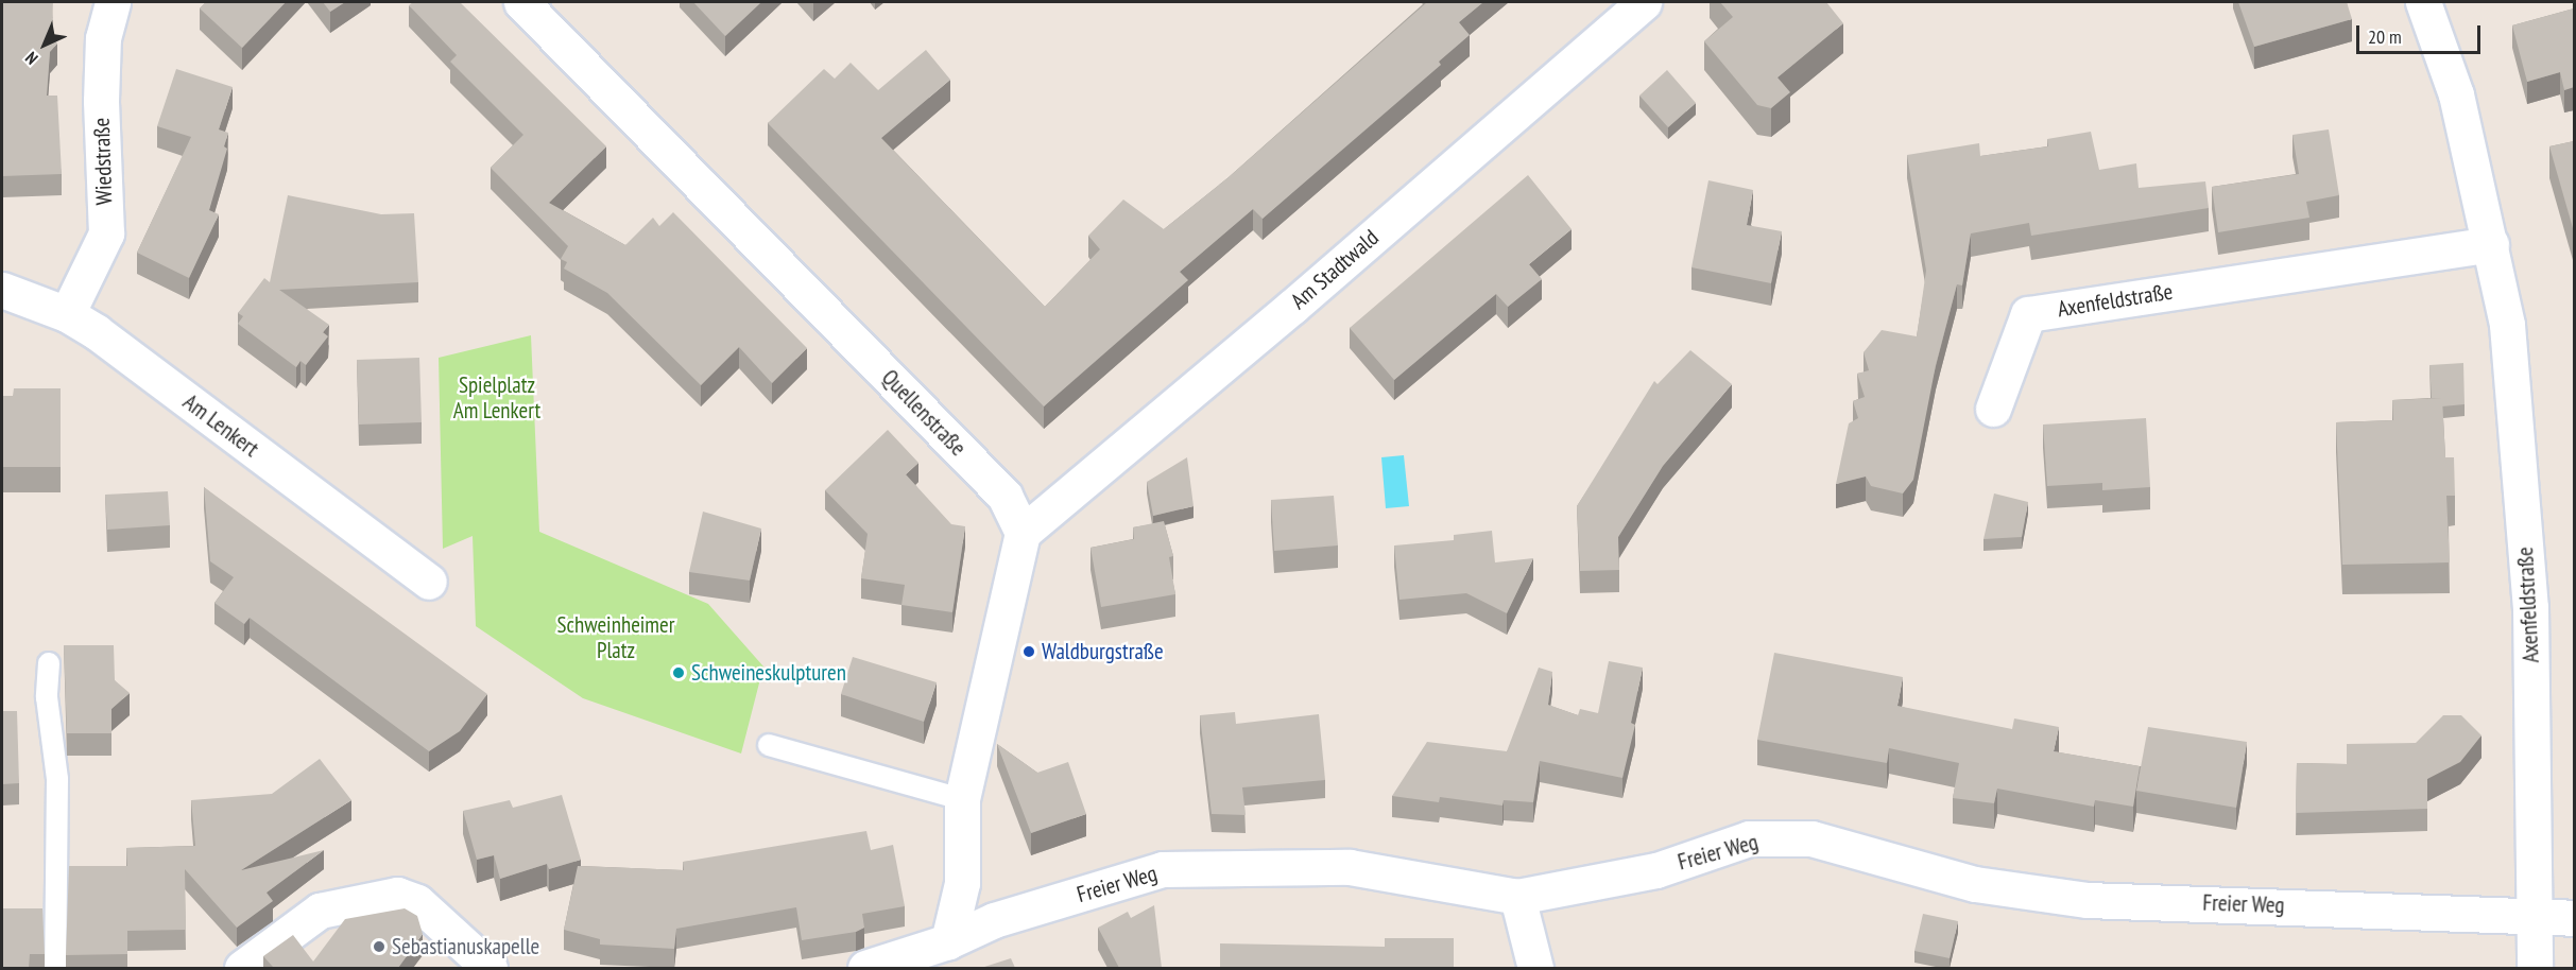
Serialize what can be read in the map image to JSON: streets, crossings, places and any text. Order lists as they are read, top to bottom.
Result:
{
  "streets": {
    "street": [
      "Wiedstraße",
      "Am Stadtwald",
      "Axenfeldstraße",
      "Quellenstraße",
      "Am Lenkert",
      "Freier Weg"
    ]
  },
  "crossings": [
    ["Wiedstraße", "Am Lenkert"],
    ["Am Stadtwald", "Quellenstraße"],
    ["Axenfeldstraße", "Freier Weg"]
  ],
  "parks": ["Spielplatz Am Lenkert", "Schweinheimer Platz"],
  "places": ["Waldburgstraße", "Schweineskulpturen", "Sebastianuskapelle"],
  "scale_bar": "20 m",
  "north": "bottom left"
}
